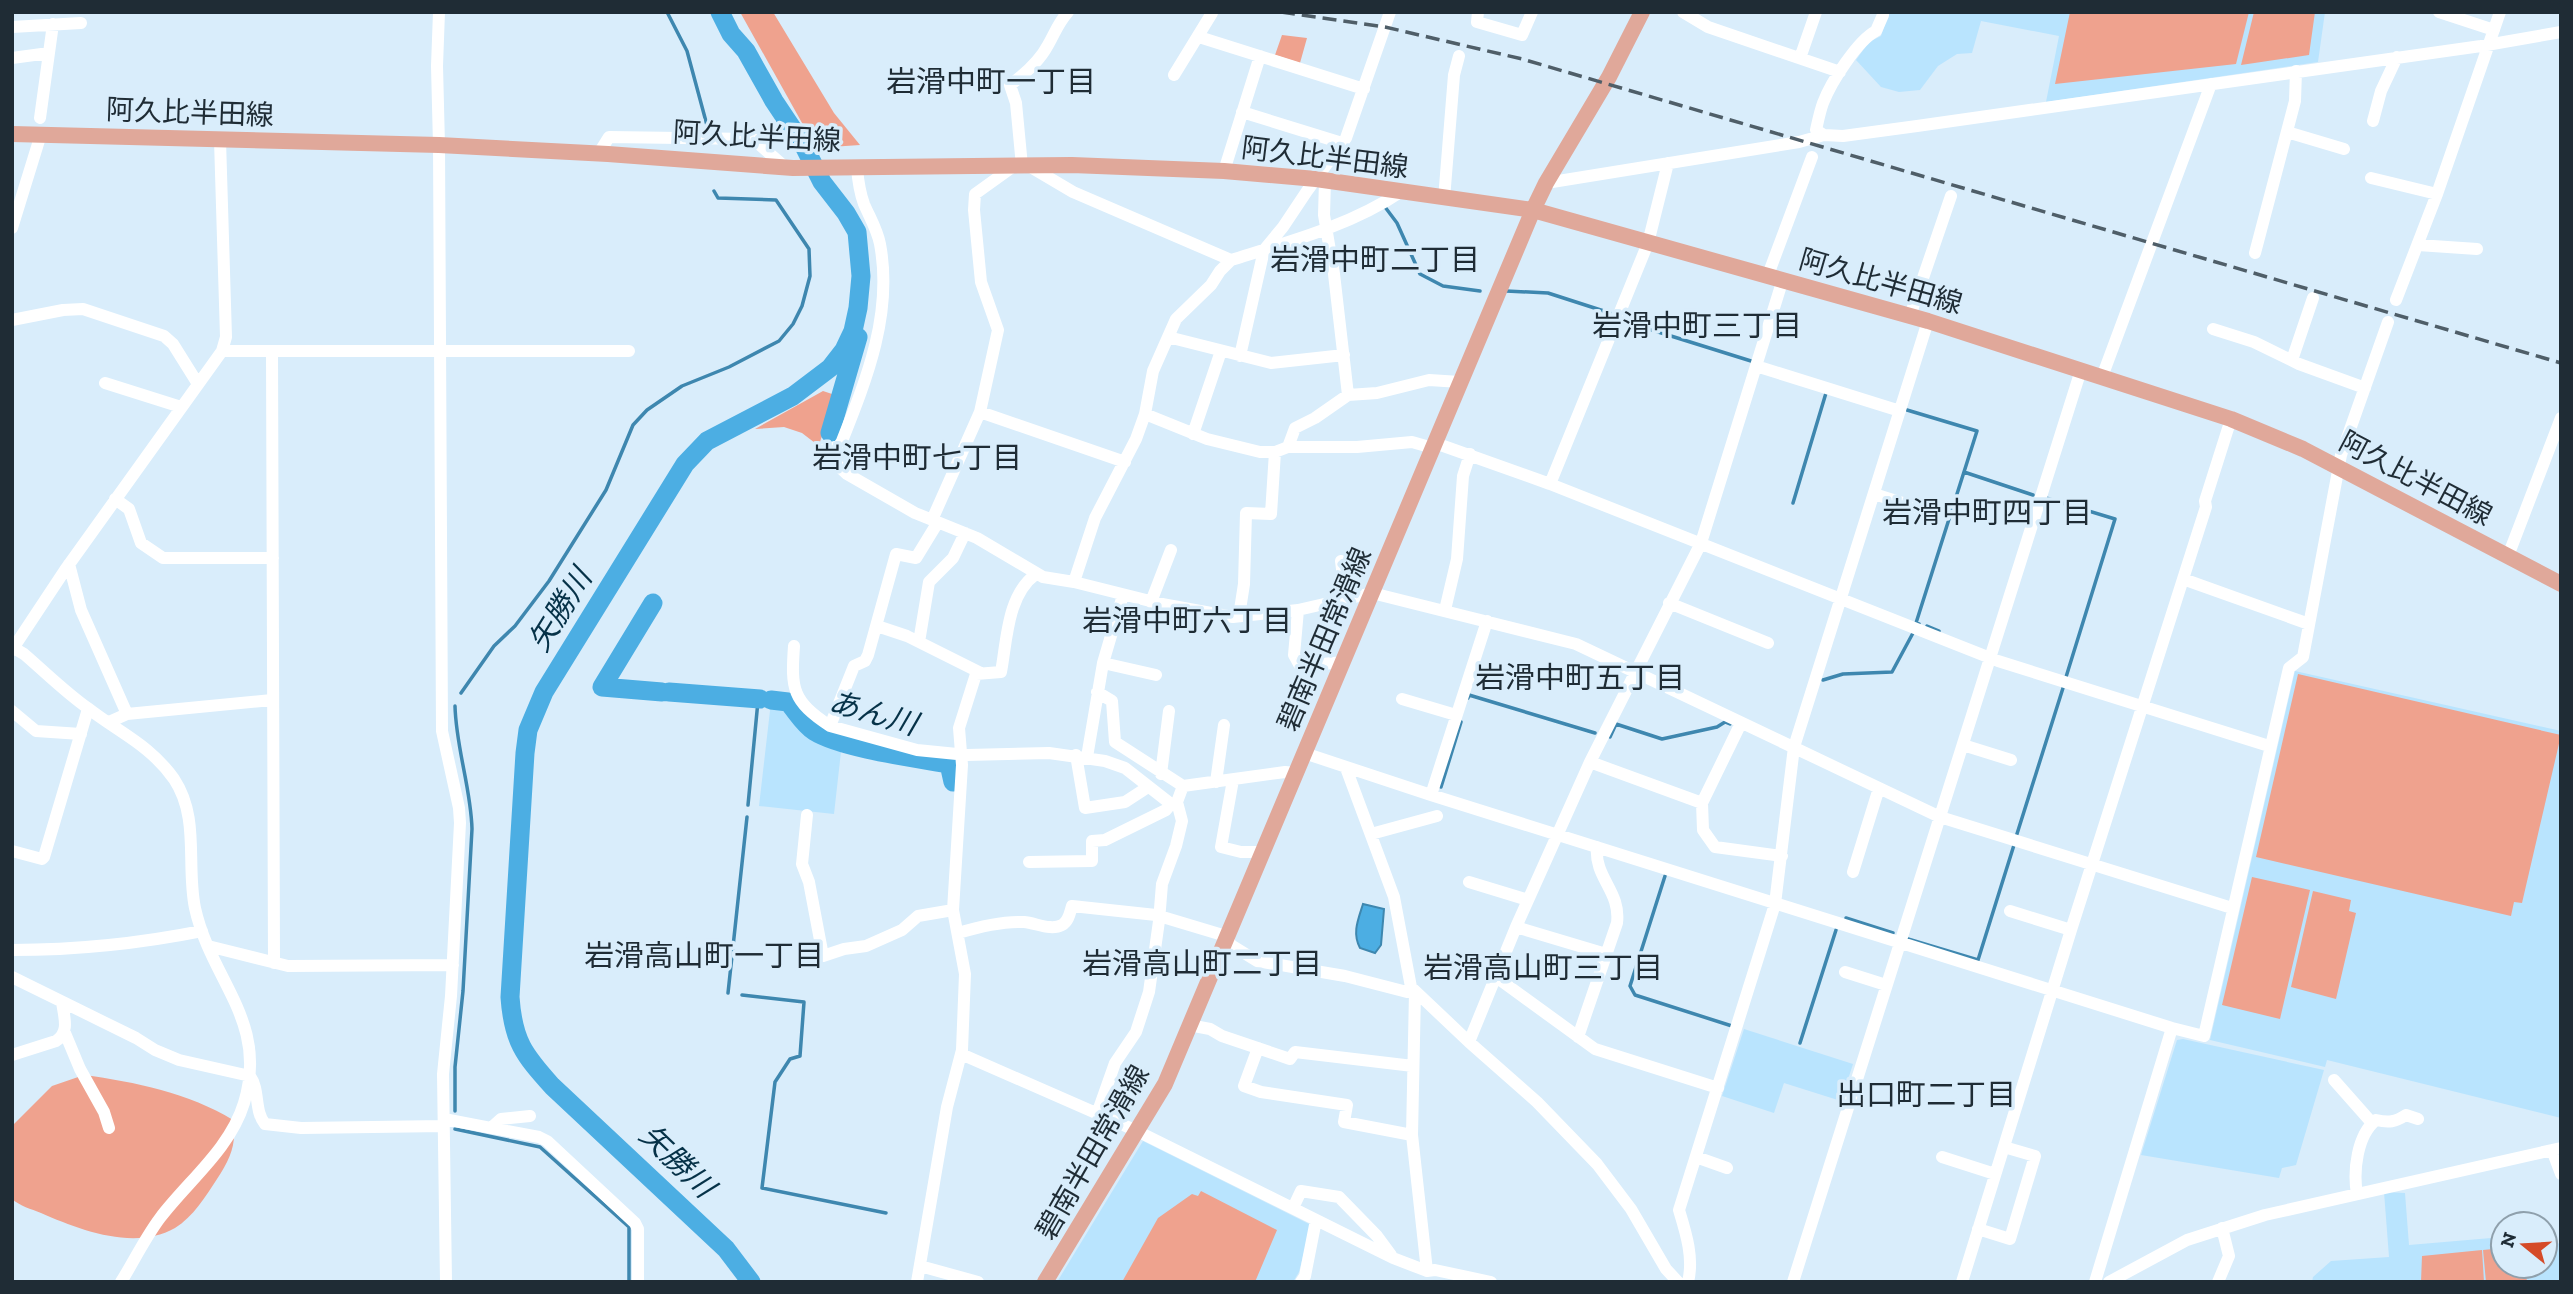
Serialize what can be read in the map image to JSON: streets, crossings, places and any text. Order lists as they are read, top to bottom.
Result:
{
  "streets": {
    "main road": ["阿久比半田線", "碧南半田常滑線"]
  },
  "crossings": [
    ["阿久比半田線", "碧南半田常滑線"]
  ],
  "districts": [
    "岩滑中町一丁目",
    "岩滑中町二丁目",
    "岩滑中町三丁目",
    "岩滑中町七丁目",
    "岩滑中町四丁目",
    "岩滑中町六丁目",
    "岩滑中町五丁目",
    "岩滑高山町一丁目",
    "岩滑高山町二丁目",
    "岩滑高山町三丁目",
    "出口町二丁目"
  ],
  "water": ["矢勝川", "あん川"],
  "north": "left"
}
